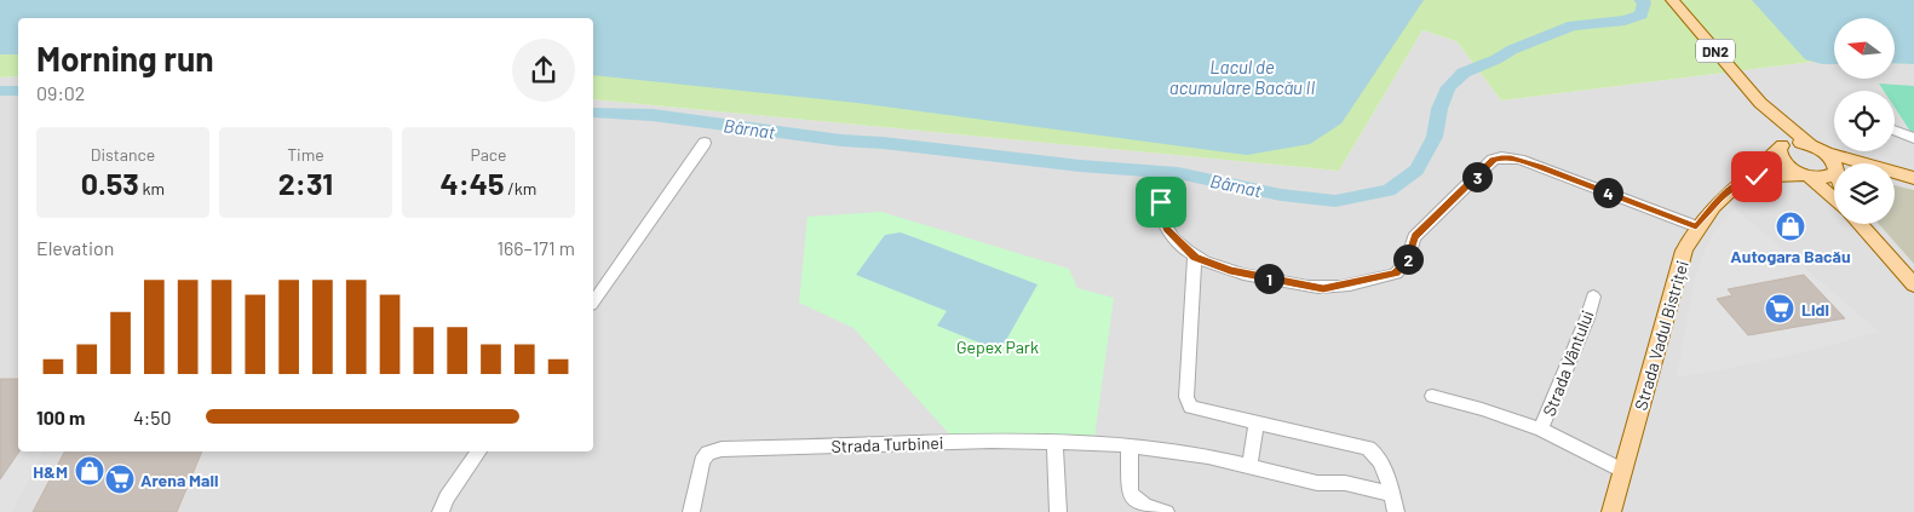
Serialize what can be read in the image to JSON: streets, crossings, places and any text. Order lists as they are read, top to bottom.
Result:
{
  "streets": {
    "main road": ["DN2", "Strada Vadul Bistriței"],
    "street": ["Strada Vântului", "Strada Turbinei"]
  },
  "crossings": [
    ["DN2", "Strada Vadul Bistriței"],
    ["Strada Vadul Bistriței", "Strada Vântului"]
  ],
  "water": ["Lacul de acumulare Bacău II", "Bârnat"],
  "parks": ["Gepex Park"],
  "places": {
    "shop": ["Autogara Bacău", "H&M"],
    "supermarket": ["Lidl", "Arena Mall"]
  },
  "north": "left",
  "page": {
    "heading": ["Morning run", "09:02"],
    "stats": [
      ["Distance", "0.53 km"],
      ["Time", "2:31"],
      ["Pace", "4:45 /km"]
    ],
    "pins": [
      "3",
      "4",
      "2",
      "1"
    ],
    "chart": ["Elevation", "166–171 m"],
    "list": [
      {
        "name": "100 m",
        "note": "4:50"
      }
    ]
  }
}
